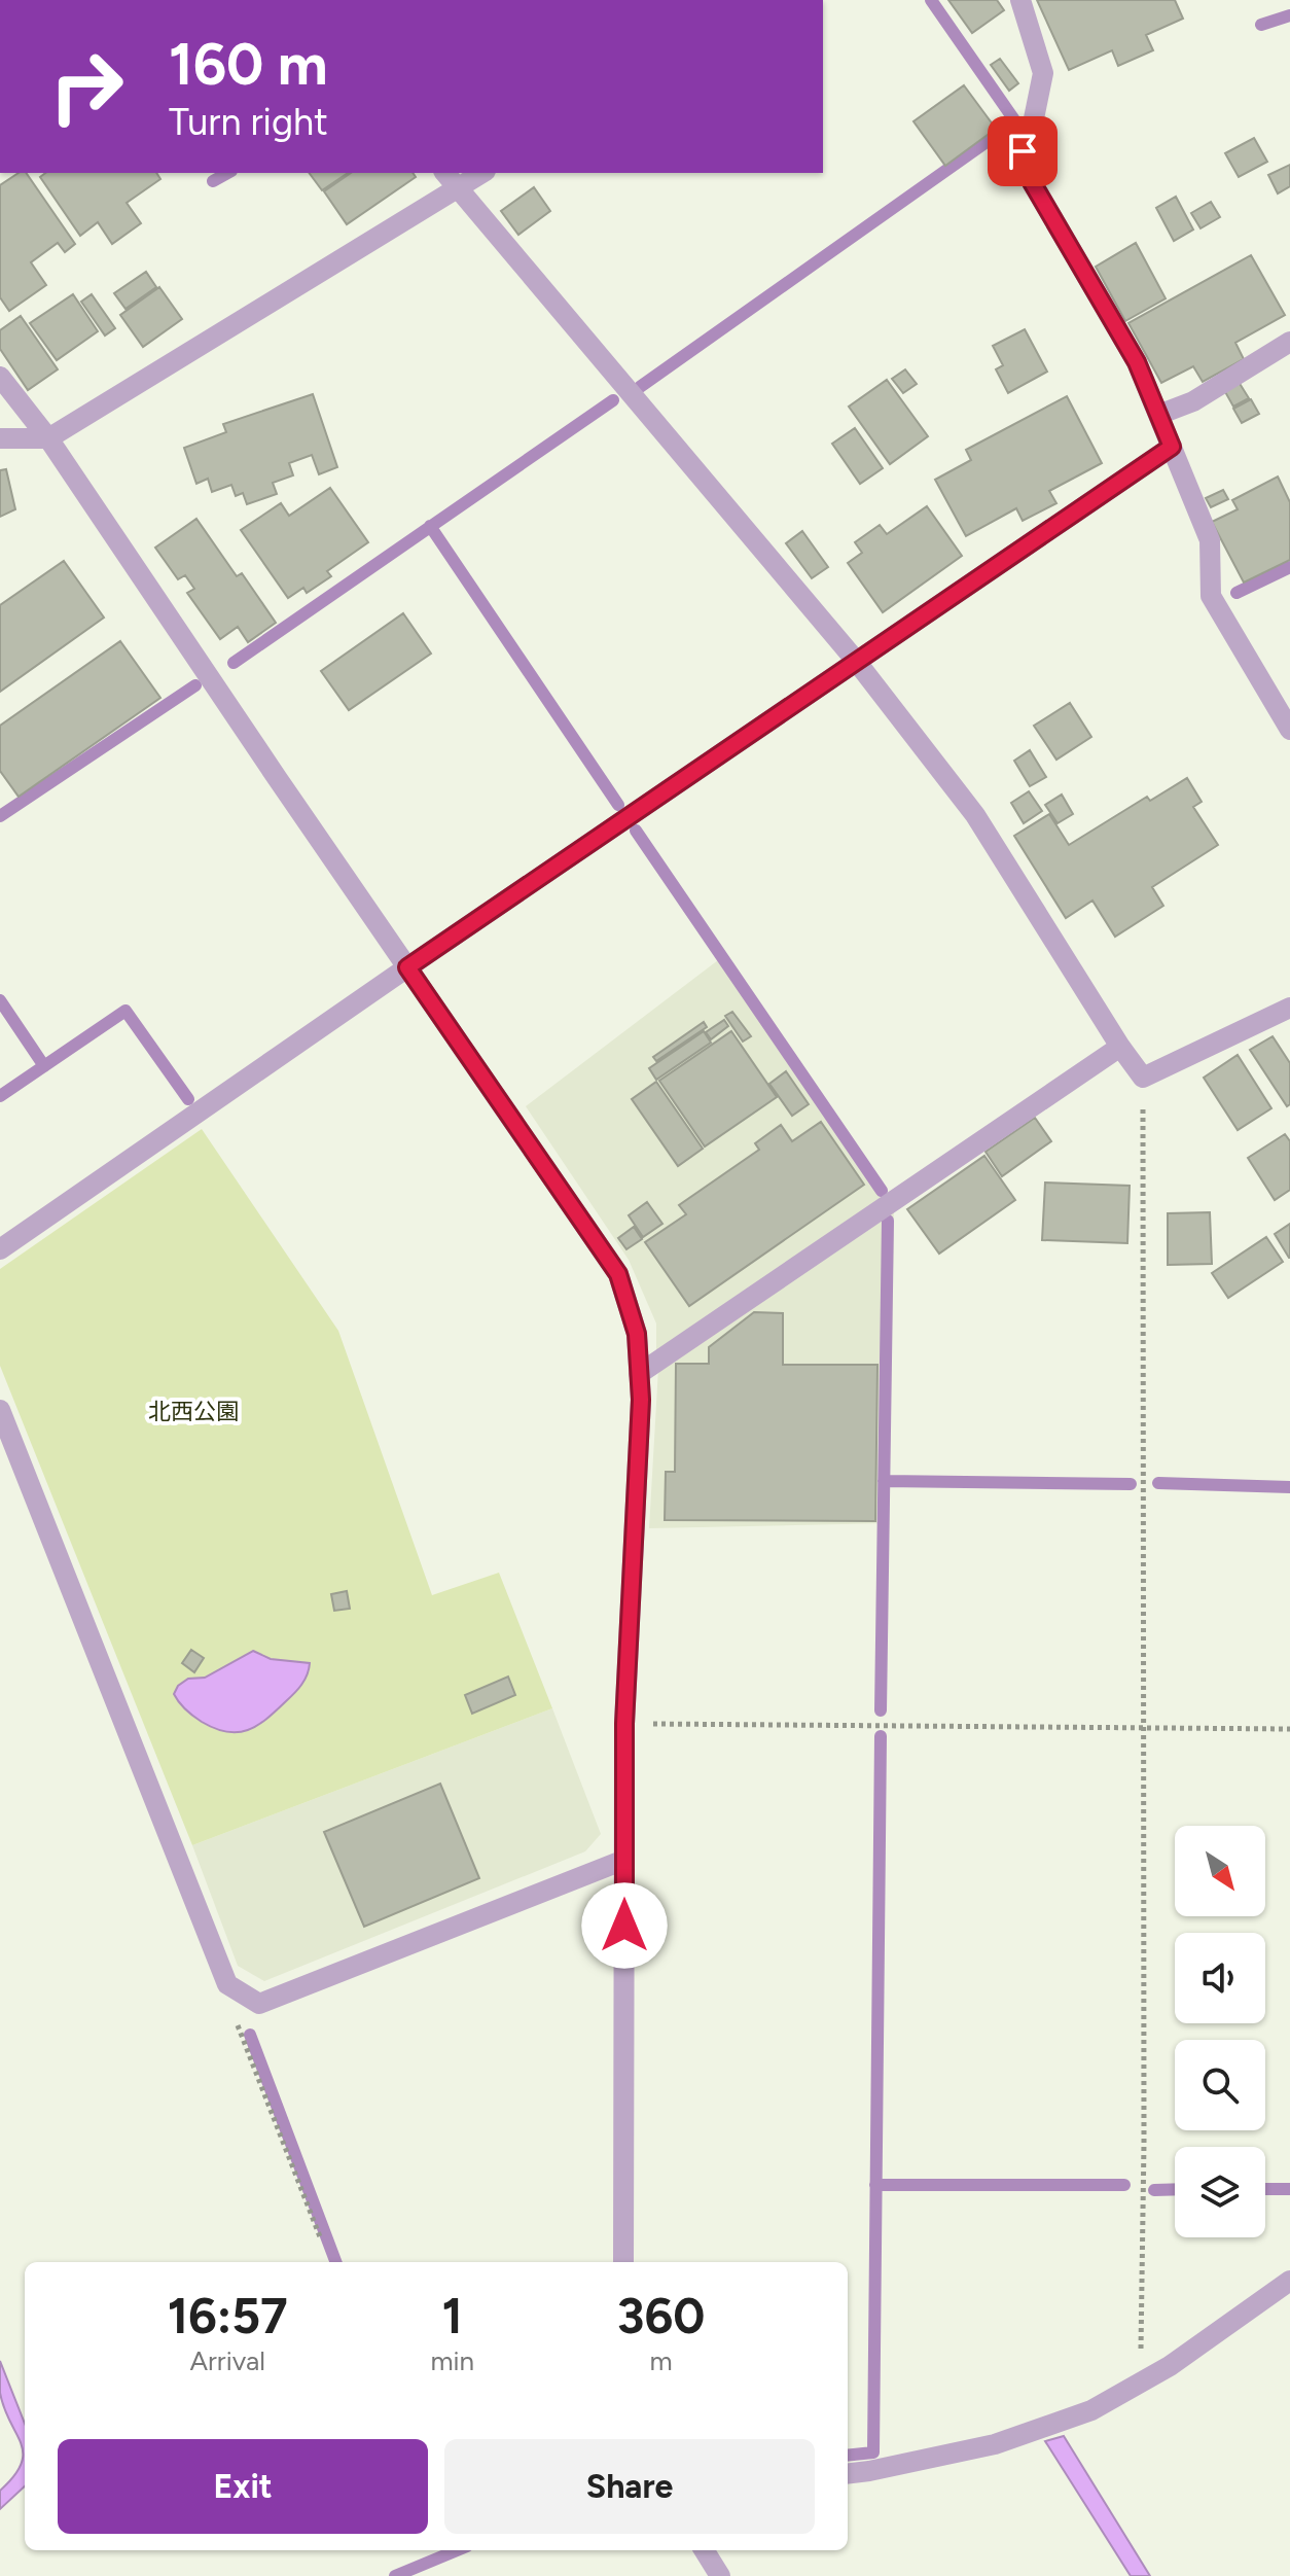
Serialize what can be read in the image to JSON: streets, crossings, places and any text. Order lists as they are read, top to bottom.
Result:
{
  "parks": ["北西公園"],
  "north": "bottom right",
  "page": {
    "turn": ["160 m", "Turn right"],
    "eta": [
      "16:57",
      "Arrival",
      "1",
      "min",
      "360",
      "m"
    ],
    "buttons": ["Exit", "Share"]
  }
}
